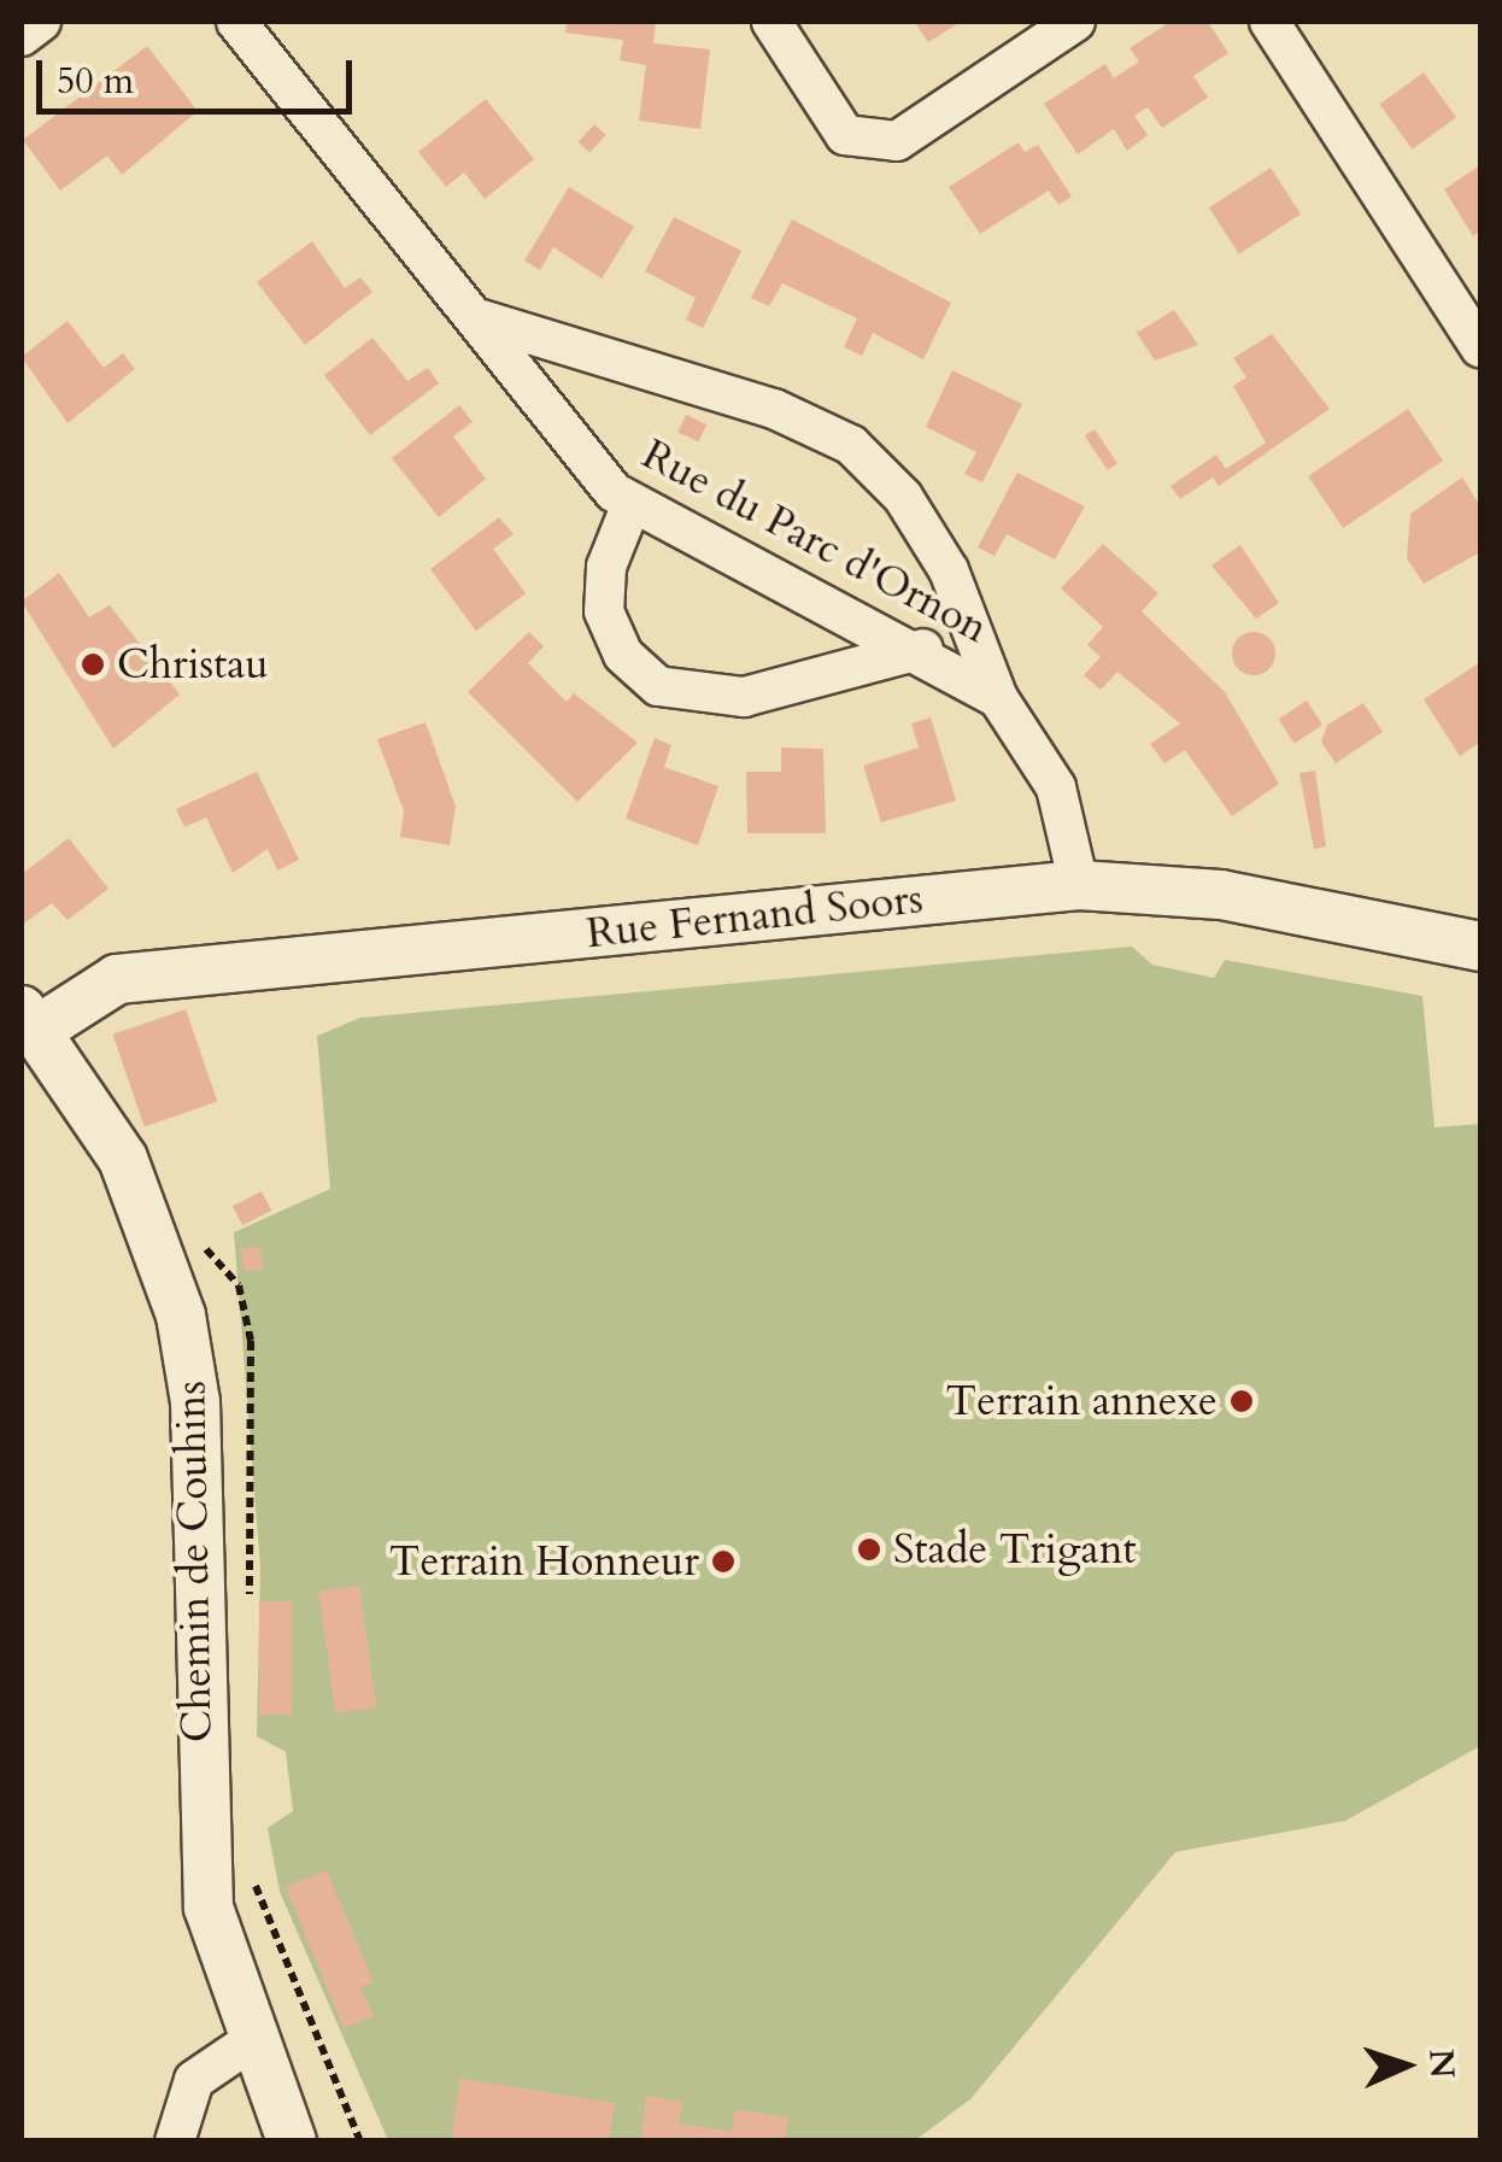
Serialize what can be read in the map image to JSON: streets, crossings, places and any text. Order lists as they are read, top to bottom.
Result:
{
  "streets": {
    "street": ["Rue du Parc d'Ornon", "Rue Fernand Soors", "Chemin de Couhins"]
  },
  "crossings": [
    ["Rue du Parc d'Ornon", "Rue Fernand Soors"],
    ["Rue Fernand Soors", "Chemin de Couhins"]
  ],
  "places": [
    "Christau",
    "Terrain annexe",
    "Stade Trigant",
    "Terrain Honneur"
  ],
  "scale_bar": "50 m",
  "north": "right"
}
